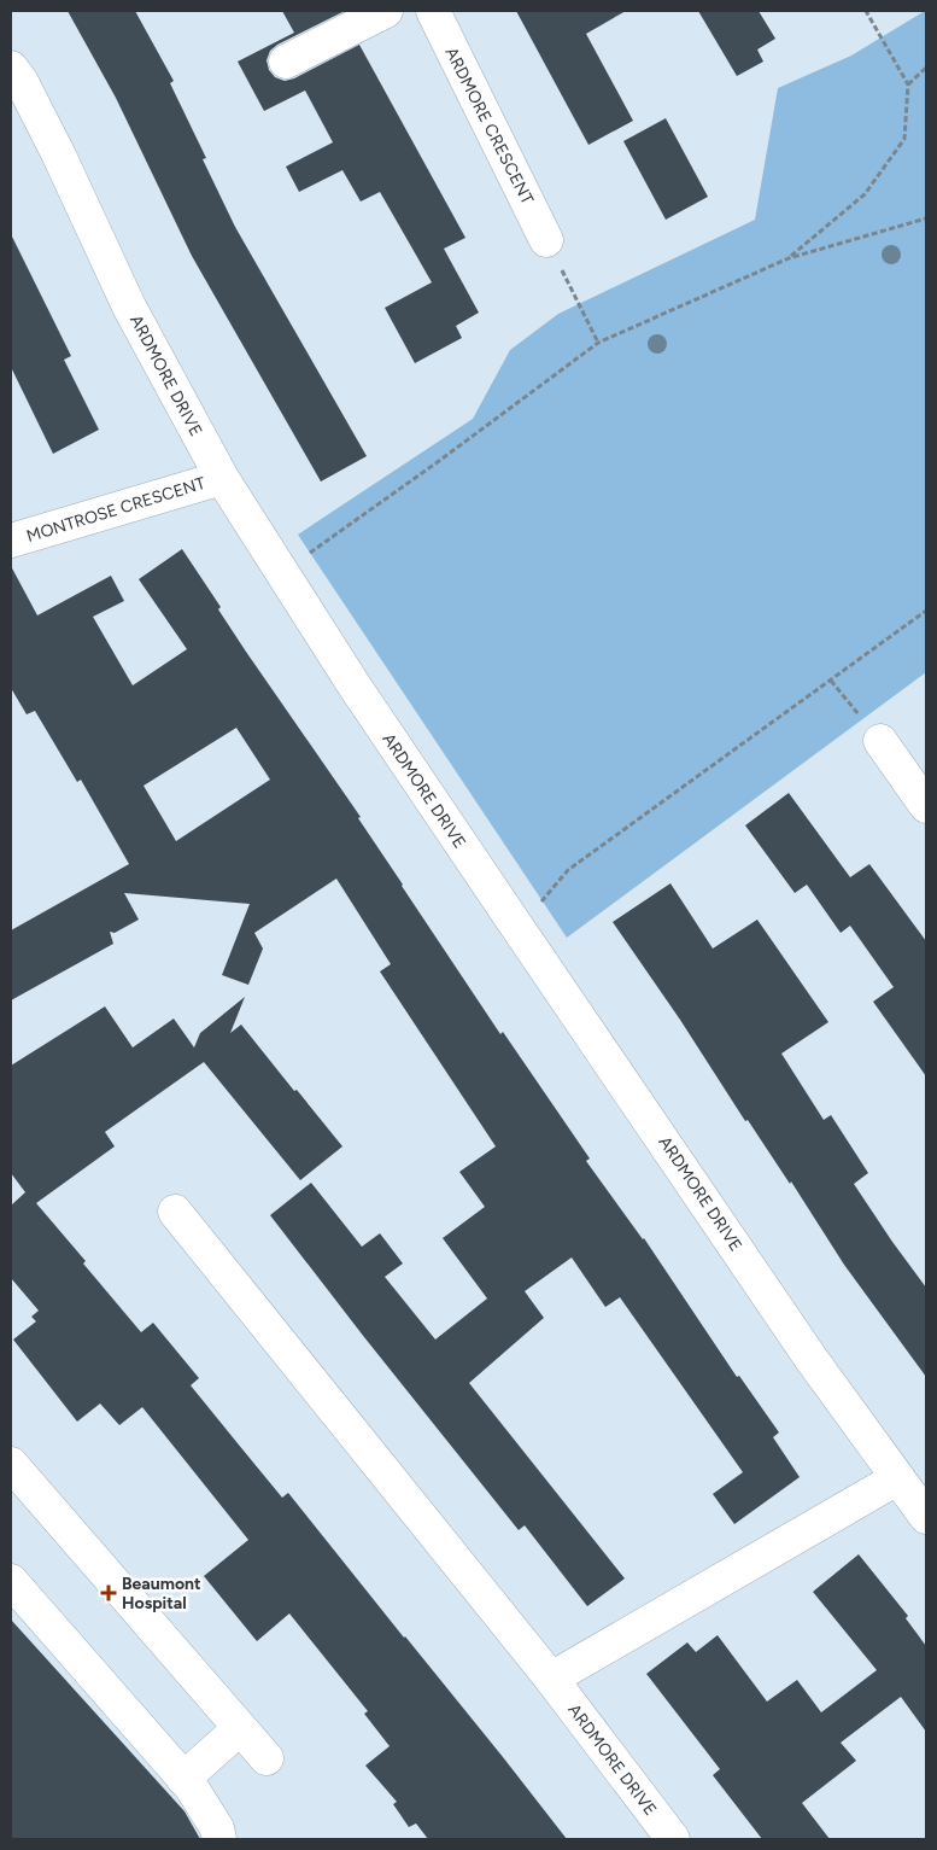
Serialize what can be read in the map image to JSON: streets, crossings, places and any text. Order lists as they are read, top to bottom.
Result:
{
  "streets": {
    "street": ["ARDMORE CRESCENT", "ARDMORE DRIVE", "MONTROSE CRESCENT"]
  },
  "crossings": [
    ["ARDMORE DRIVE", "MONTROSE CRESCENT"]
  ],
  "places": {
    "health": ["Beaumont Hospital"]
  }
}
